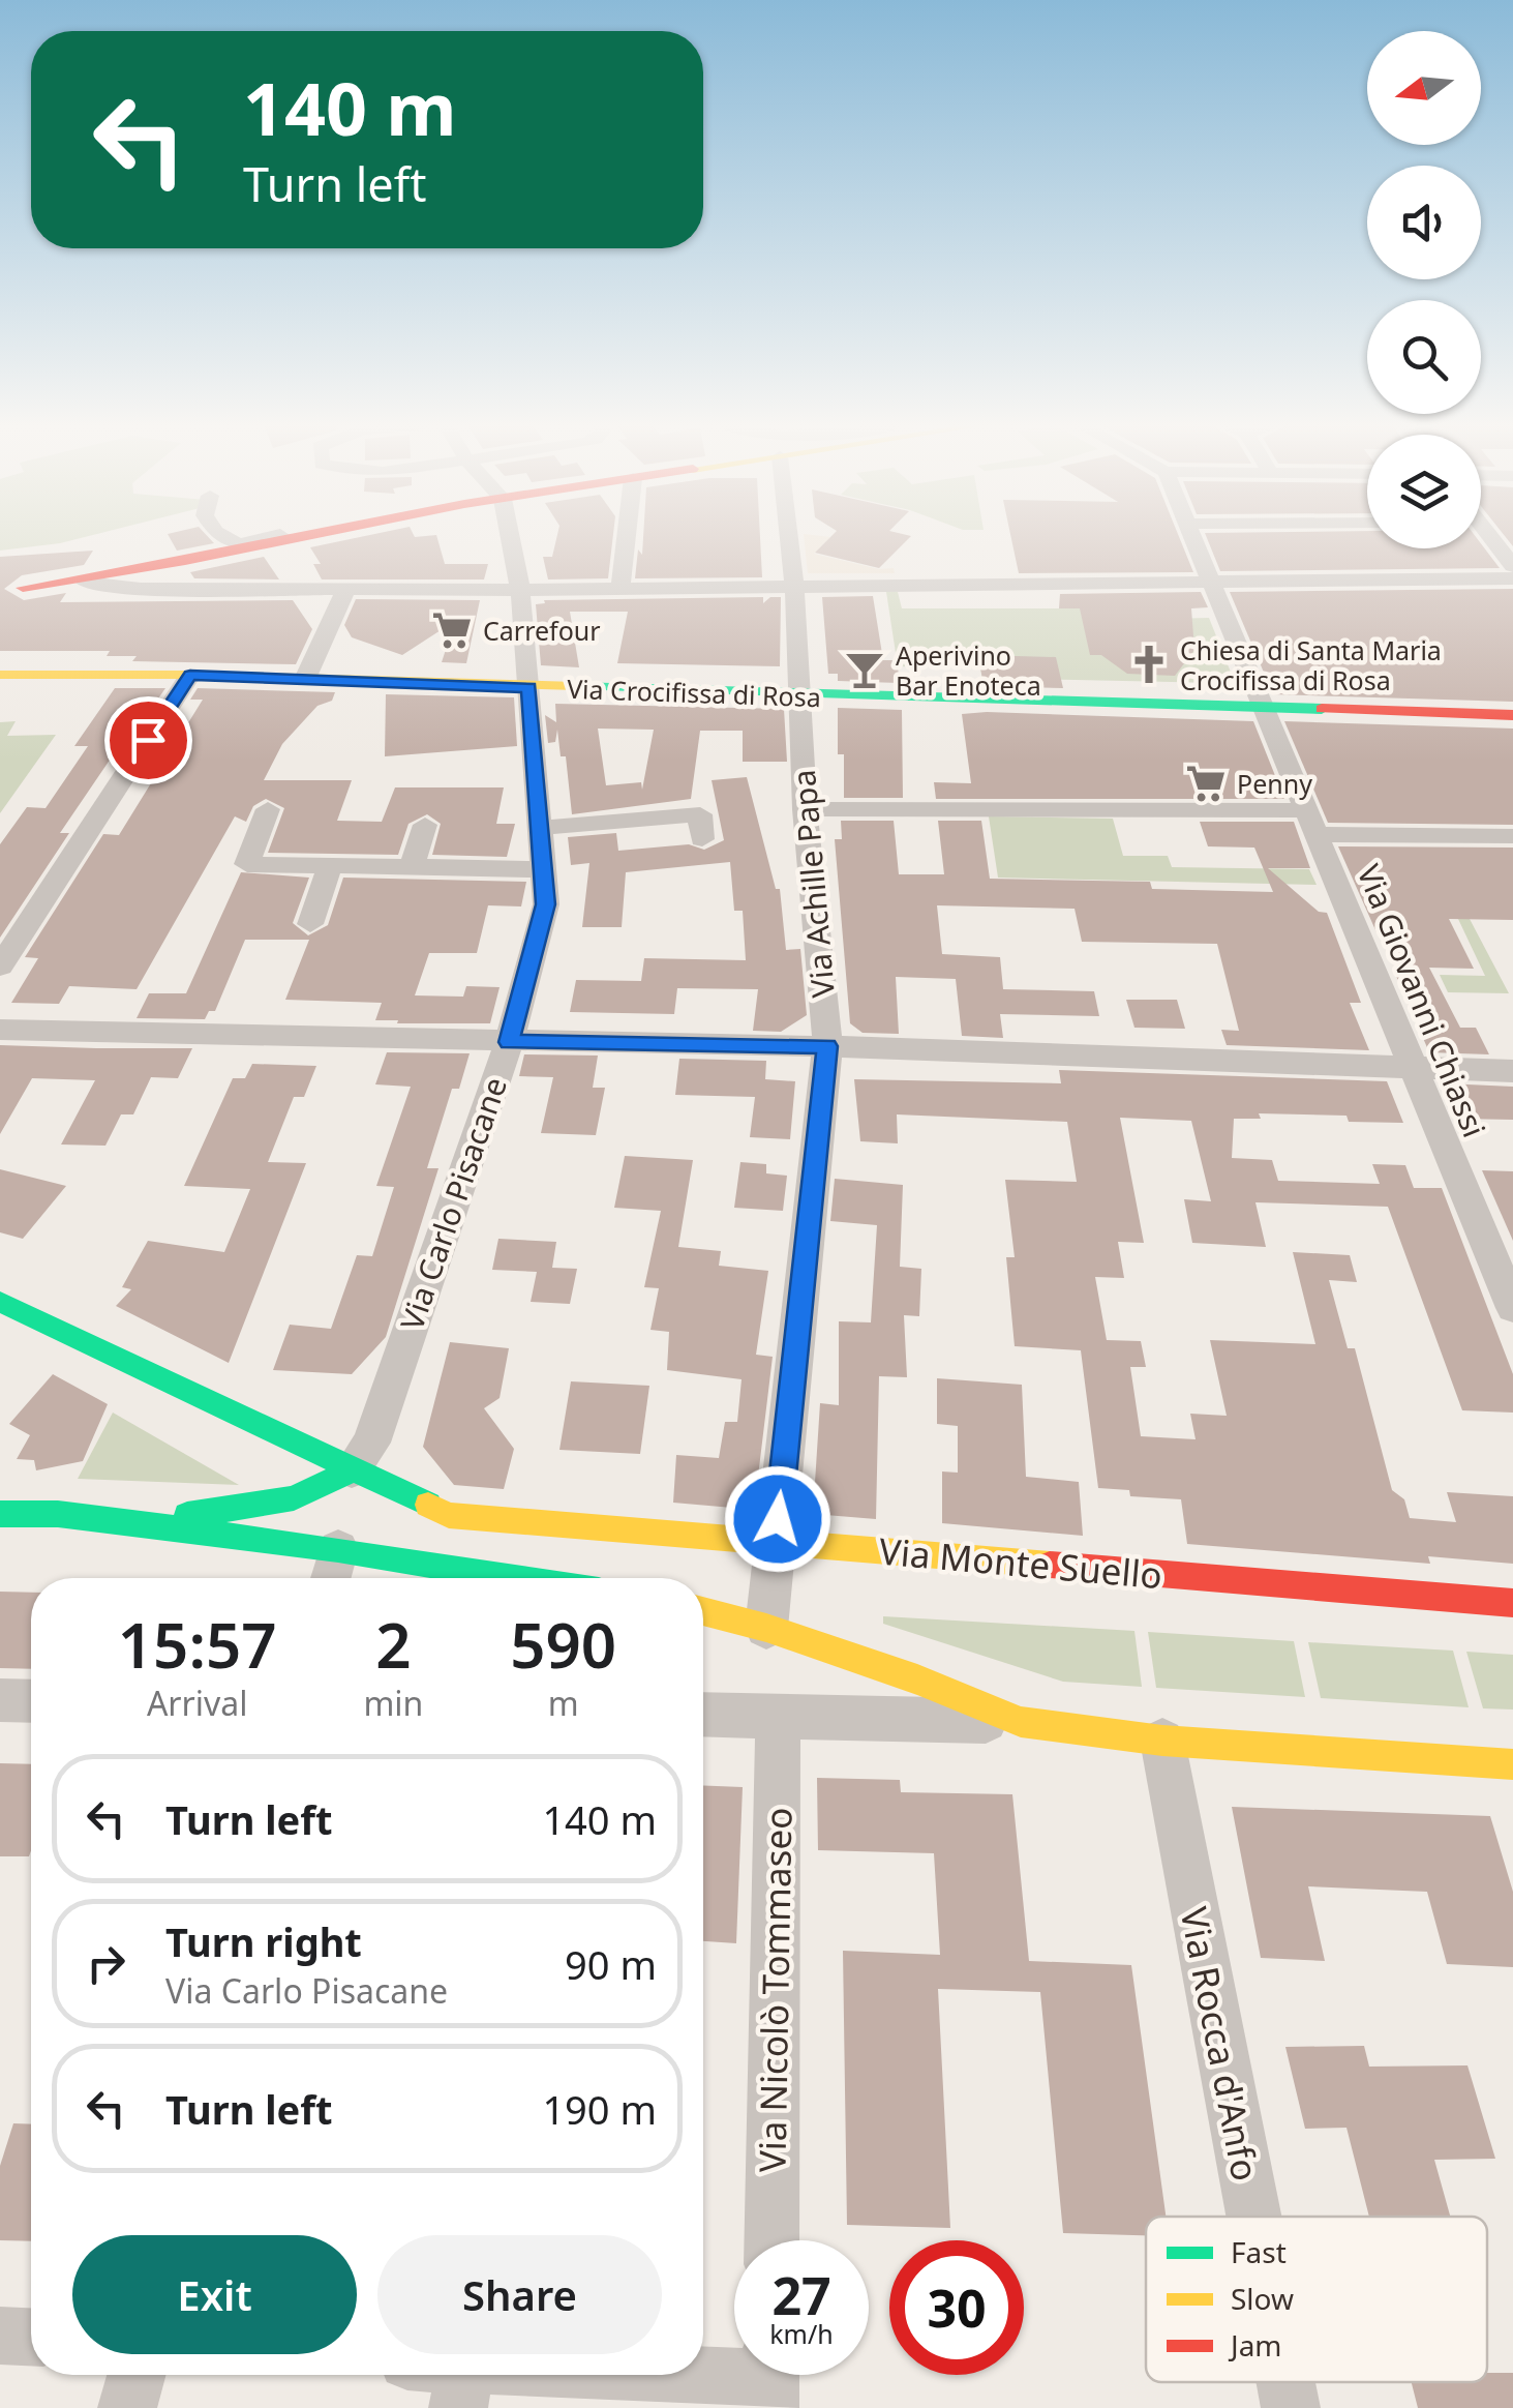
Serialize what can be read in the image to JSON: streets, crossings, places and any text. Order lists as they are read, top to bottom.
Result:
{
  "streets": {
    "street": [
      "Via Crocifissa di Rosa",
      "Via Achille Papa",
      "Via Giovanni Chiassi",
      "Via Carlo Pisacane",
      "Via Monte Suello",
      "Via Nicolò Tommaseo",
      "Via Rocca d'Anfo"
    ]
  },
  "crossings": [
    ["Via Crocifissa di Rosa", "Via Achille Papa"],
    ["Via Crocifissa di Rosa", "Via Giovanni Chiassi"],
    ["Via Crocifissa di Rosa", "Via Carlo Pisacane"],
    ["Via Achille Papa", "Via Monte Suello"],
    ["Via Carlo Pisacane", "Via Monte Suello"]
  ],
  "places": {
    "supermarket": ["Carrefour", "Penny"],
    "church": ["Chiesa di Santa Maria Crocifissa di Rosa"],
    "bar": ["Aperivino Bar Enoteca"]
  },
  "legend": ["Fast", "Slow", "Jam"],
  "north": "left",
  "page": {
    "turn": ["140 m", "Turn left"],
    "eta": [
      "15:57",
      "Arrival",
      "2",
      "min",
      "590",
      "m"
    ],
    "list": [
      {
        "name": "Turn left",
        "value": "140 m"
      },
      {
        "name": "Turn right",
        "note": "Via Carlo Pisacane",
        "value": "90 m"
      },
      {
        "name": "Turn left",
        "value": "190 m"
      }
    ],
    "buttons": ["Exit", "Share"],
    "speed": "27 km/h",
    "limit": "30"
  }
}
